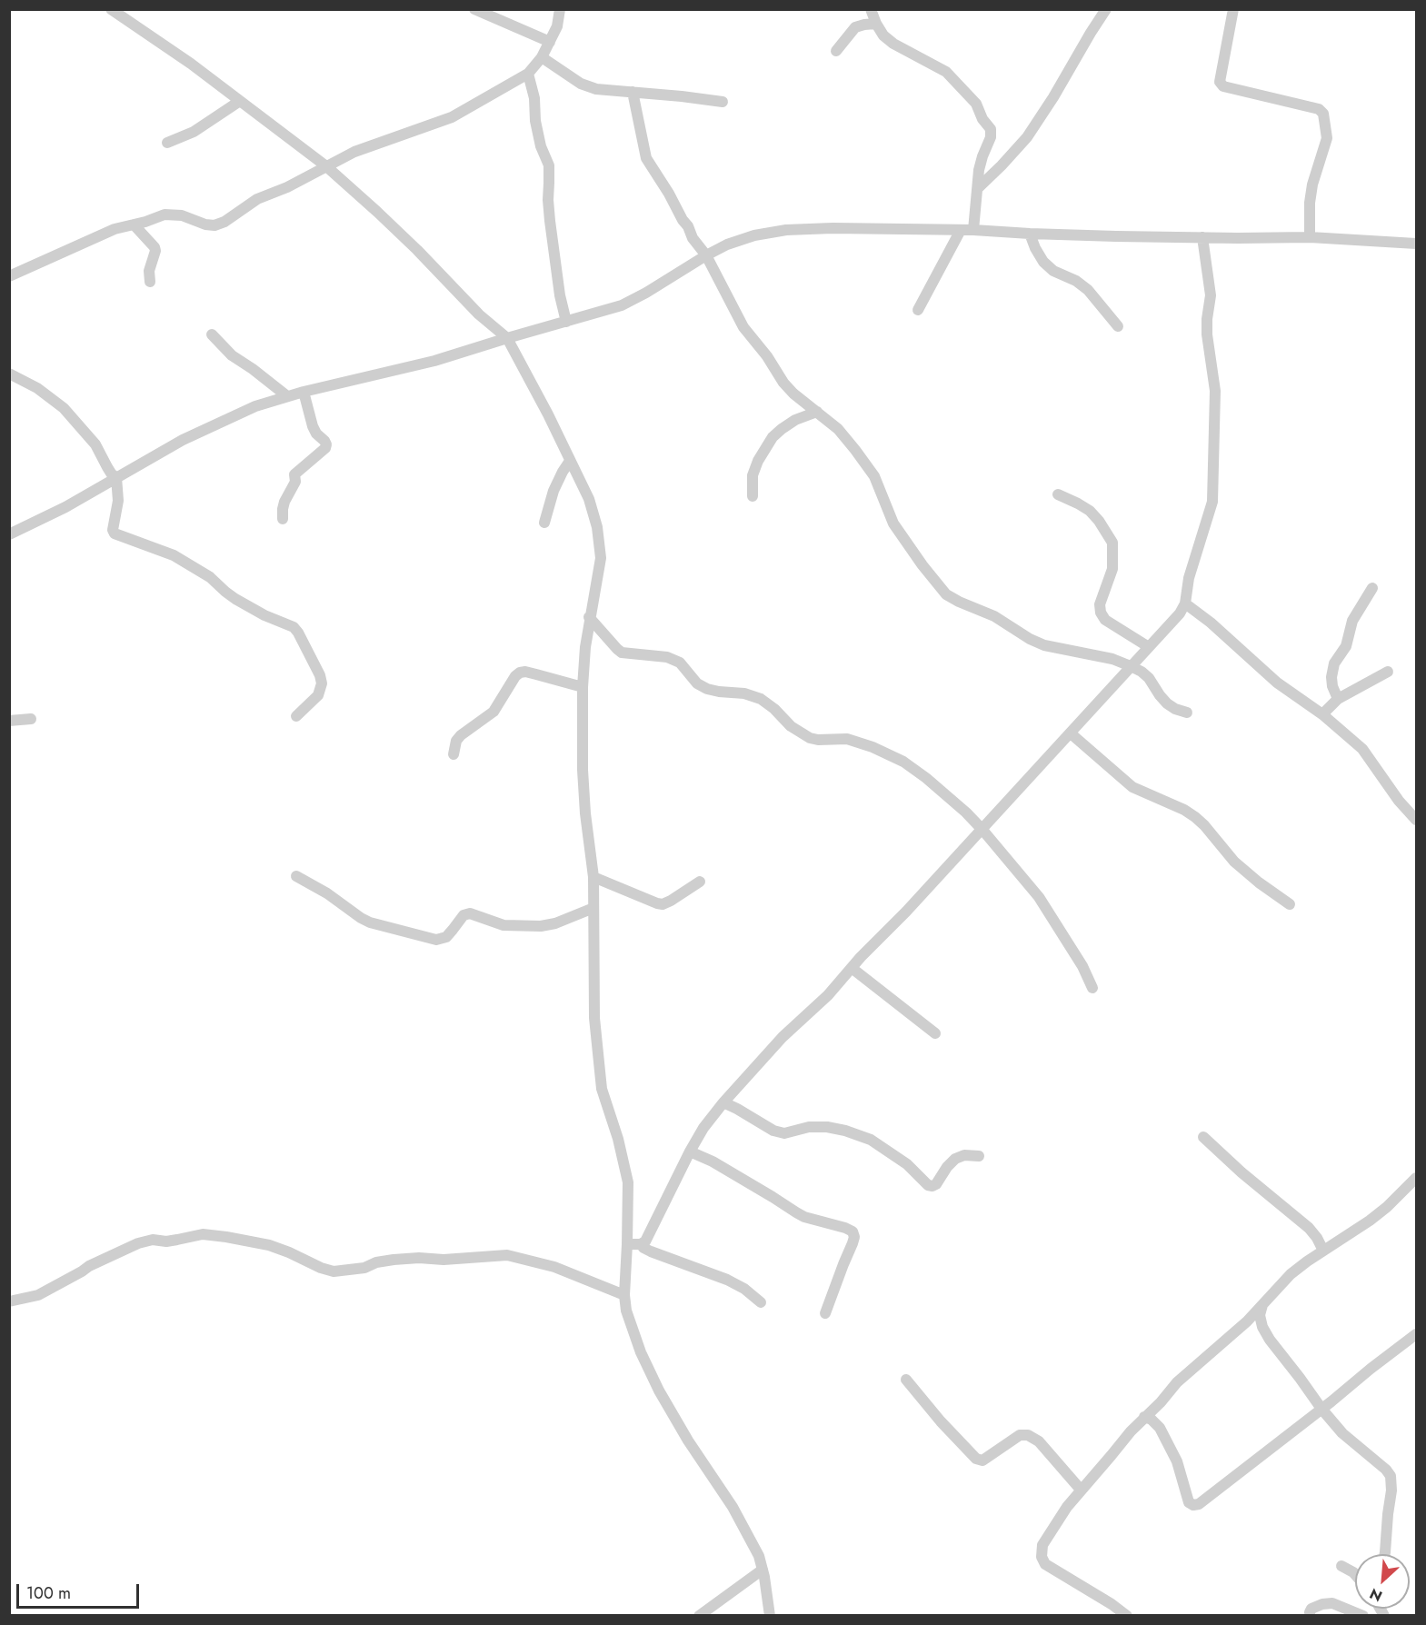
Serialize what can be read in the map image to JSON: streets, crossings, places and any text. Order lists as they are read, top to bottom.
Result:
{
  "scale_bar": "100 m",
  "north": "bottom left"
}
